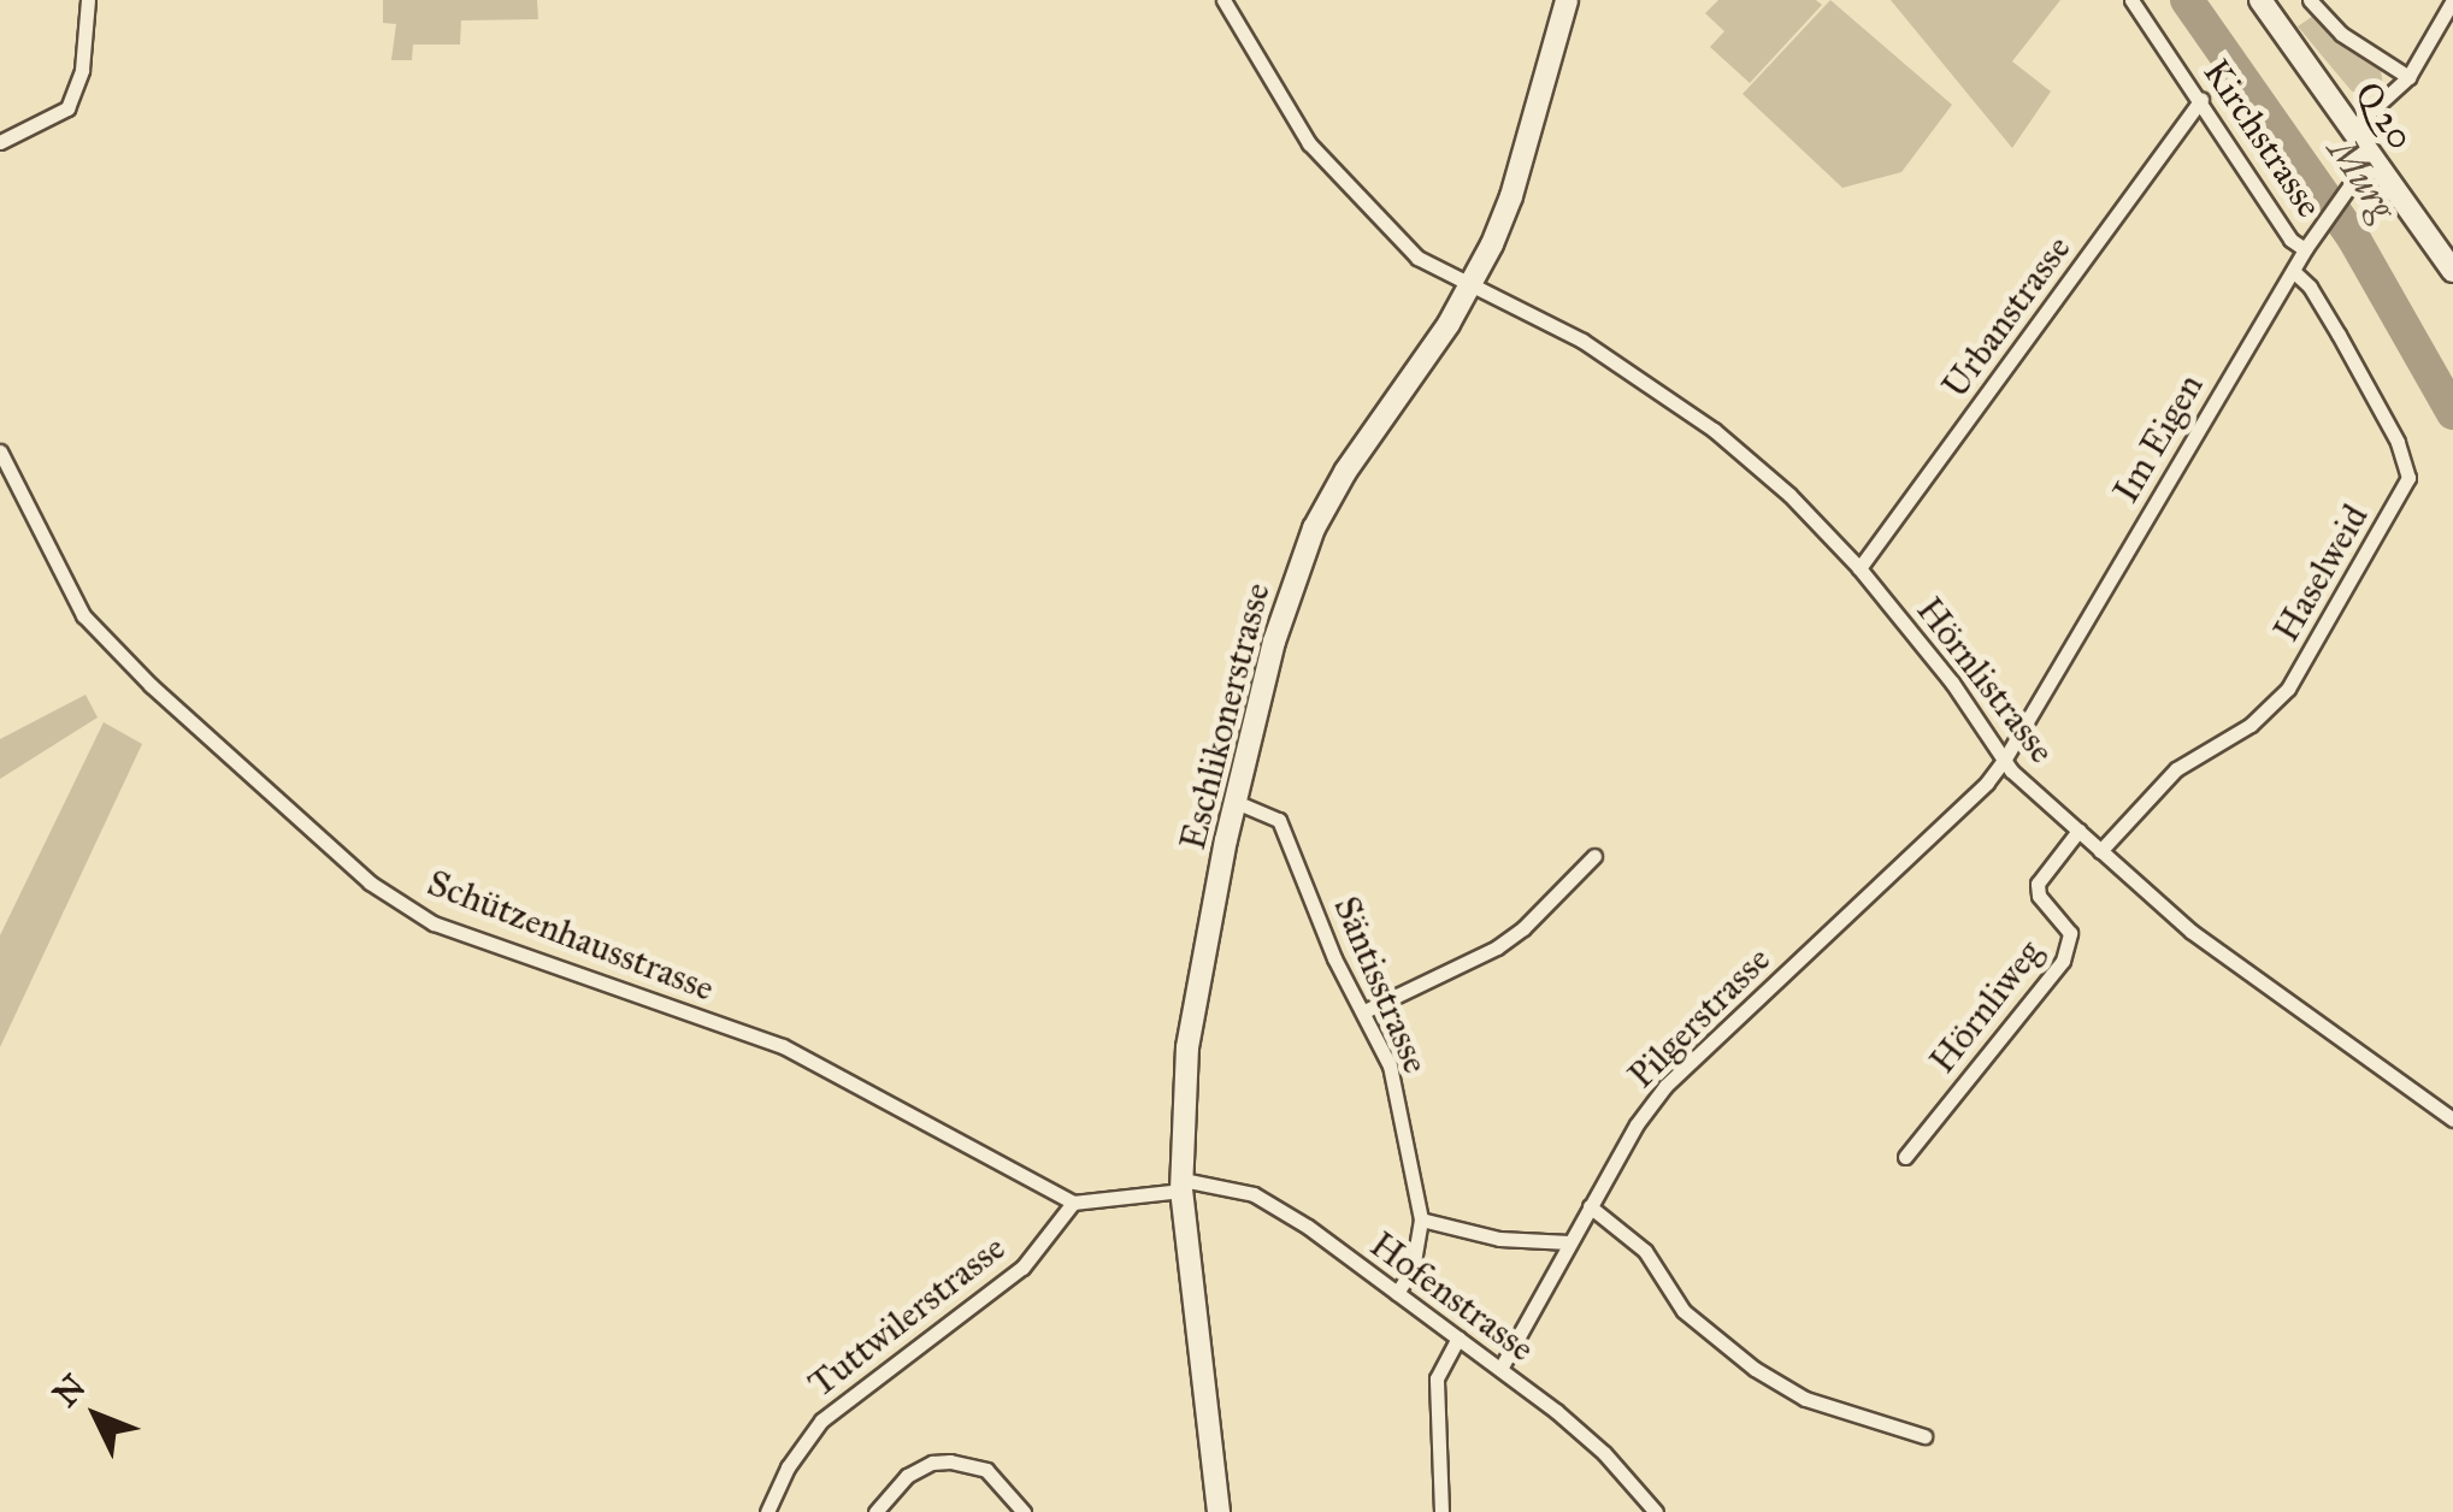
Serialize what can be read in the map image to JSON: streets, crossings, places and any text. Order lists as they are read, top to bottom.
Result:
{
  "streets": {
    "main road": ["Q 20", "Eschlikonerstrasse"],
    "street": [
      "Kirchstrasse",
      "Urbanstrasse",
      "Im Eigen",
      "Haselweid",
      "Hörnlistrasse",
      "Schützenhausstrasse",
      "Säntisstrasse",
      "Hörnliweg",
      "Pilgerstrasse",
      "Hofenstrasse",
      "Tuttwilerstrasse"
    ]
  },
  "crossings": [
    ["Q 20", "Im Eigen"],
    ["Kirchstrasse", "Urbanstrasse"],
    ["Kirchstrasse", "Im Eigen"],
    ["Urbanstrasse", "Hörnlistrasse"],
    ["Im Eigen", "Haselweid"],
    ["Im Eigen", "Hörnlistrasse"],
    ["Im Eigen", "Pilgerstrasse"],
    ["Haselweid", "Hörnlistrasse"],
    ["Hörnlistrasse", "Eschlikonerstrasse"],
    ["Hörnlistrasse", "Hörnliweg"],
    ["Hörnlistrasse", "Pilgerstrasse"],
    ["Eschlikonerstrasse", "Säntisstrasse"],
    ["Eschlikonerstrasse", "Hofenstrasse"],
    ["Schützenhausstrasse", "Tuttwilerstrasse"],
    ["Säntisstrasse", "Hofenstrasse"],
    ["Pilgerstrasse", "Hofenstrasse"]
  ],
  "water": ["Murg"],
  "north": "top left"
}
